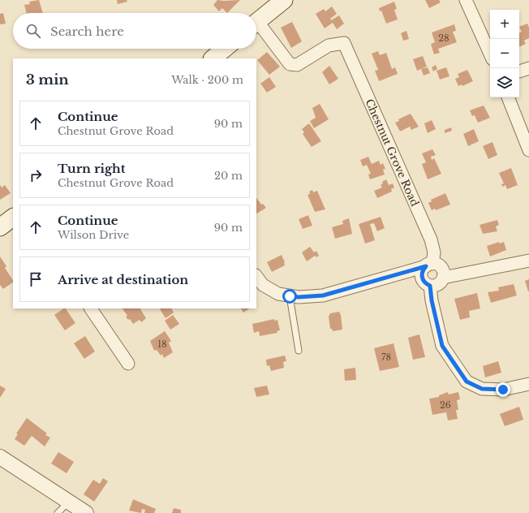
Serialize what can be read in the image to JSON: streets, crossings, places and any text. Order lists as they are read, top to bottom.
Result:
{
  "streets": {
    "street": ["Chestnut Grove Road"]
  },
  "house_numbers": [
    "28",
    "18",
    "78",
    "26"
  ],
  "page": {
    "map_buttons": ["+", "−"],
    "search": "Search here",
    "heading": ["3 min", "Walk · 200 m"],
    "list": [
      ["Continue", "Chestnut Grove Road", "90 m"],
      ["Turn right", "Chestnut Grove Road", "20 m"],
      ["Continue", "Wilson Drive", "90 m"],
      "Arrive at destination"
    ]
  }
}
